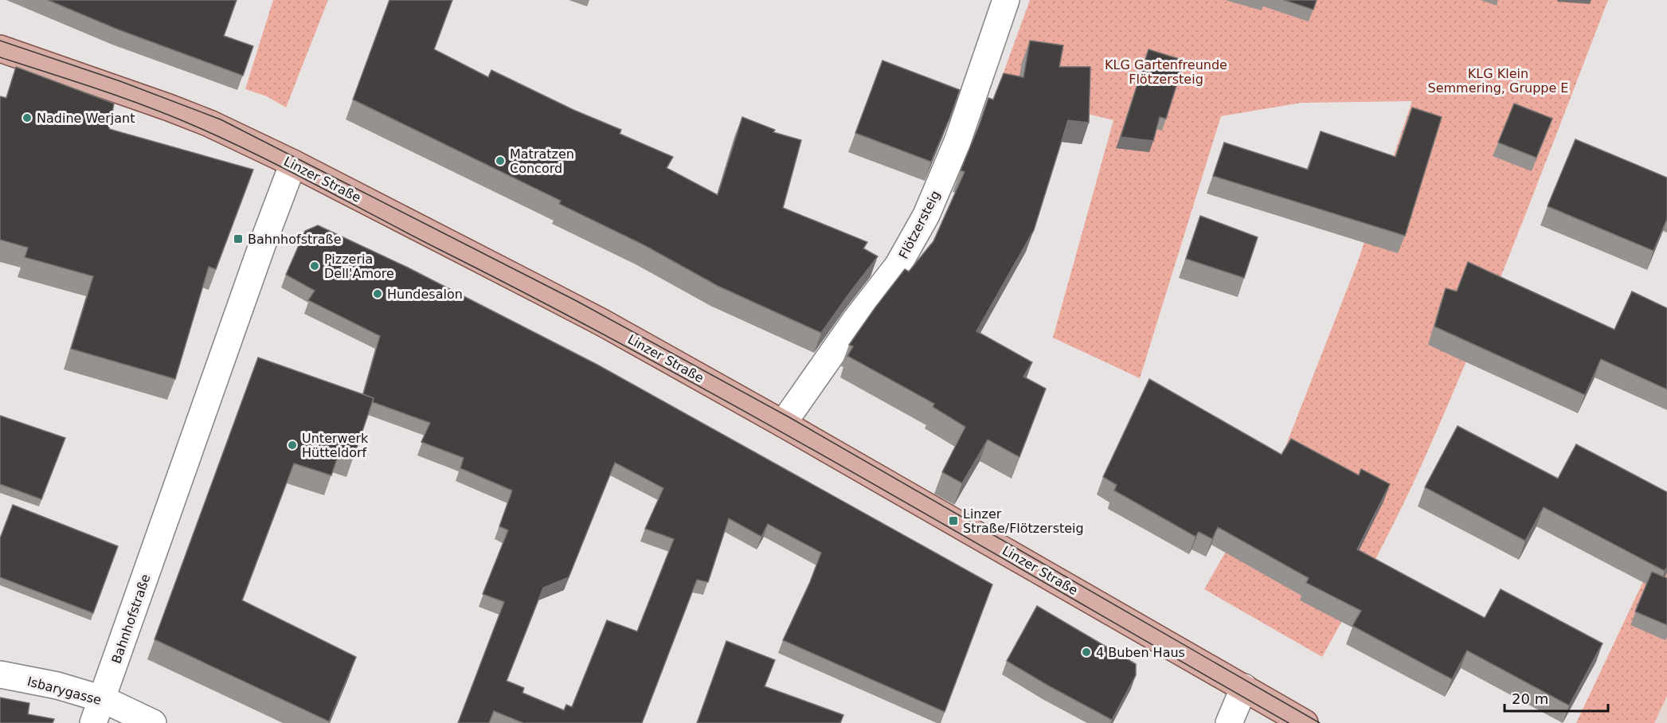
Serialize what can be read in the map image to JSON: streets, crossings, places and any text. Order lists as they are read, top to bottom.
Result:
{
  "streets": {
    "main road": ["Linzer Straße"],
    "street": ["Flötzersteig", "Bahnhofstraße", "Isbarygasse"]
  },
  "crossings": [
    ["Linzer Straße", "Flötzersteig"],
    ["Linzer Straße", "Bahnhofstraße"],
    ["Bahnhofstraße", "Isbarygasse"]
  ],
  "parks": ["KLG Gartenfreunde Flötzersteig", "KLG Klein Semmering, Gruppe E"],
  "places": {
    "other": [
      "Nadine Werjant",
      "Matratzen Concord",
      "Pizzeria Dell'Amore",
      "Hundesalon",
      "Unterwerk Hütteldorf",
      "4 Buben Haus"
    ],
    "transit": ["Bahnhofstraße", "Linzer Straße/Flötzersteig"]
  },
  "scale_bar": "20 m"
}
